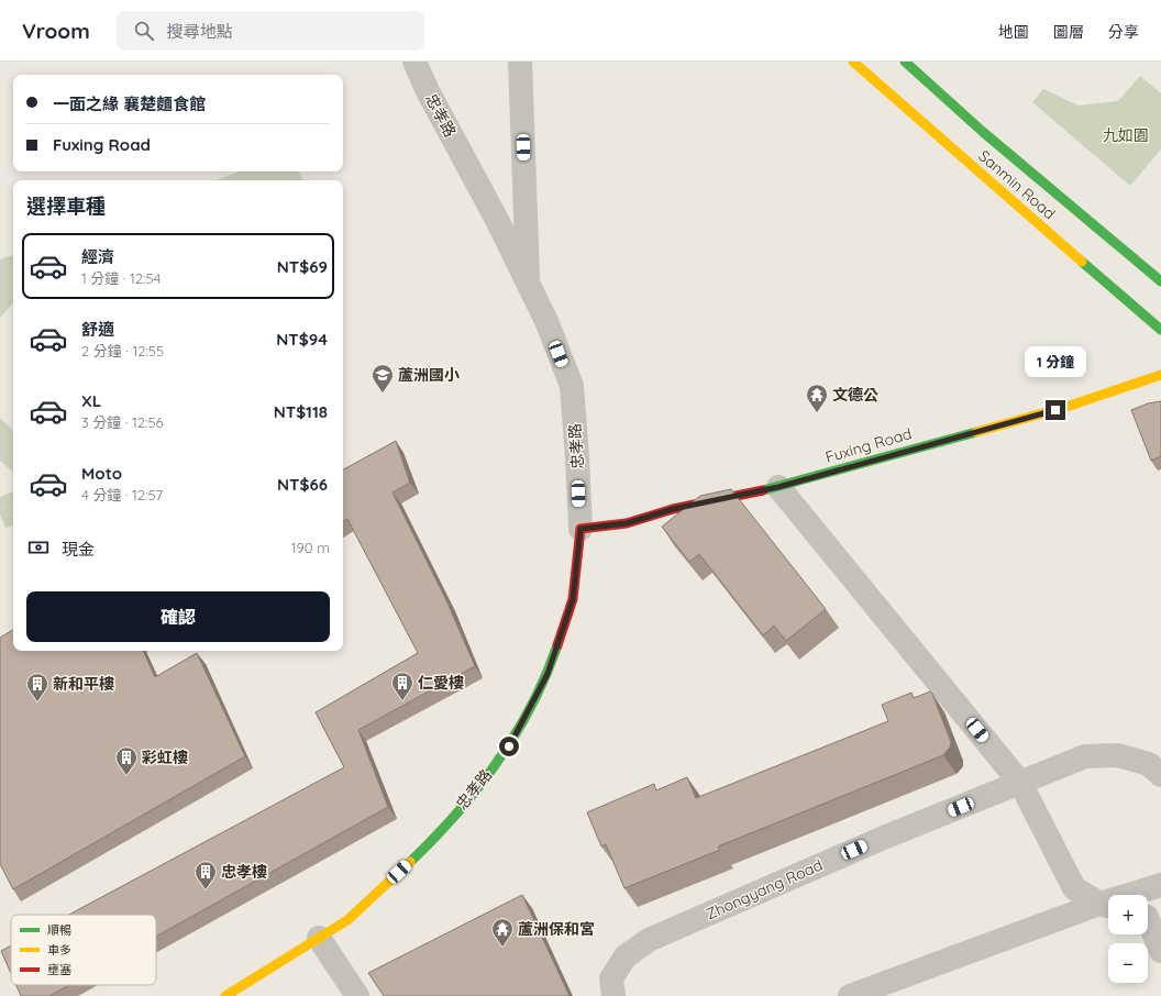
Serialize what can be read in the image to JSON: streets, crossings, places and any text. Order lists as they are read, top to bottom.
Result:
{
  "streets": {
    "street": [
      "忠孝路",
      "Sanmin Road",
      "Fuxing Road",
      "Zhongyang Road"
    ]
  },
  "crossings": [
    ["忠孝路", "Fuxing Road"]
  ],
  "parks": ["九如園"],
  "places": {
    "school or university": ["蘆洲國小"],
    "temple": ["文德公", "蘆洲保和宮"],
    "building": [
      "仁愛樓",
      "新和平樓",
      "彩虹樓",
      "忠孝樓"
    ]
  },
  "legend": ["順暢", "車多", "壅塞"],
  "page": {
    "header": "Vroom",
    "search": "搜尋地點",
    "nav": ["地圖", "圖層", "分享"],
    "banner": ["一面之緣 襄楚麵食館", "Fuxing Road"],
    "heading": "選擇車種",
    "list": [
      {
        "name": "經濟",
        "note": "1 分鐘 · 12:54",
        "value": "NT$69"
      },
      {
        "name": "舒適",
        "note": "2 分鐘 · 12:55",
        "value": "NT$94"
      },
      {
        "name": "XL",
        "note": "3 分鐘 · 12:56",
        "value": "NT$118"
      },
      {
        "name": "Moto",
        "note": "4 分鐘 · 12:57",
        "value": "NT$66"
      }
    ],
    "bubble": "1 分鐘",
    "pay": ["現金", "190 m"],
    "buttons": "確認",
    "map_buttons": ["+", "−"]
  }
}
